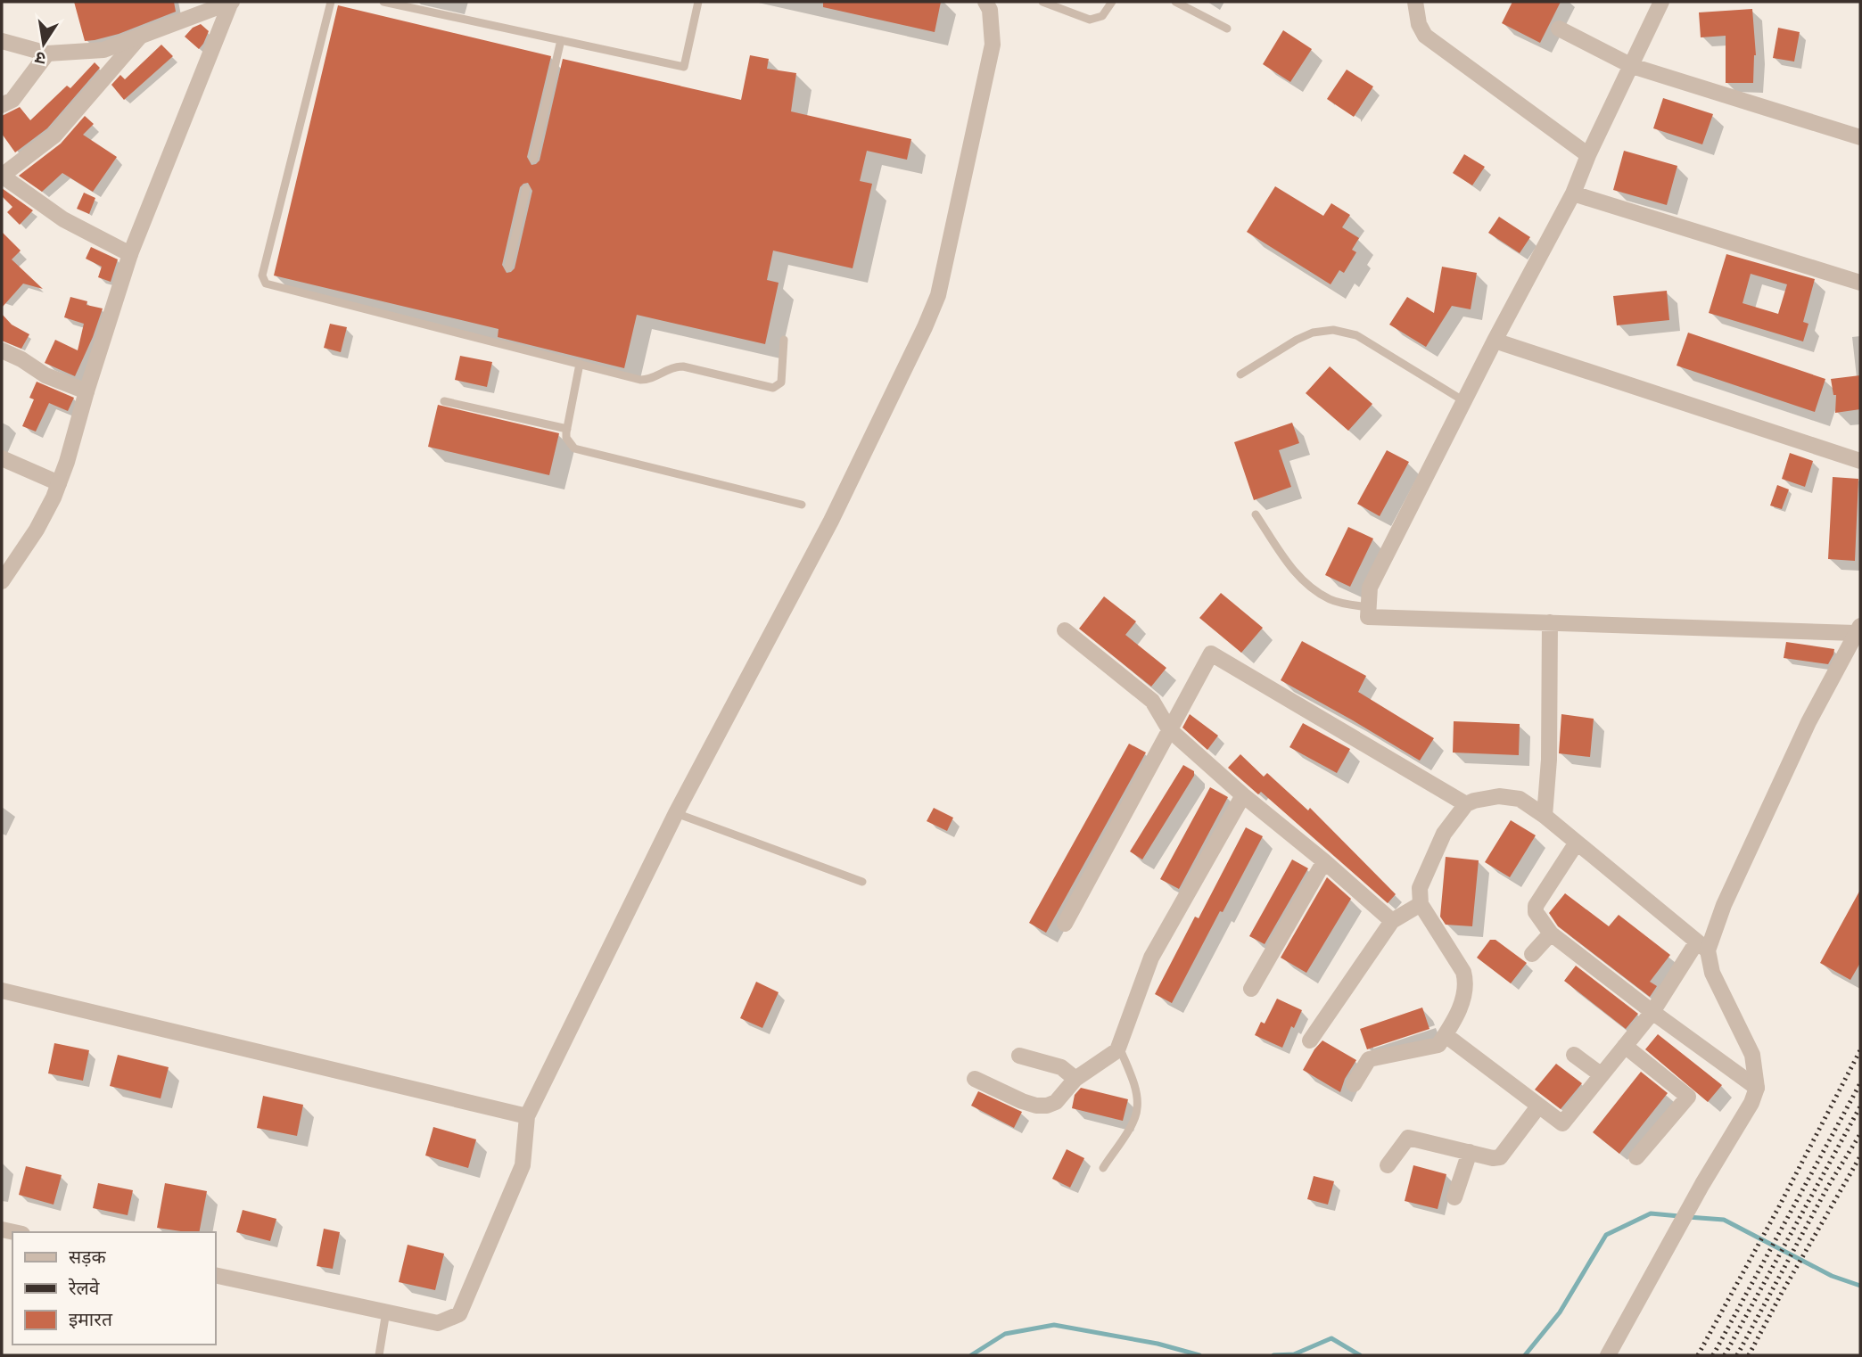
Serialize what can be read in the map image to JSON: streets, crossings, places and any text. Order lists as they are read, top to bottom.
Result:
{
  "legend": ["सड़क", "रेलवे", "इमारत"],
  "north": "bottom"
}
